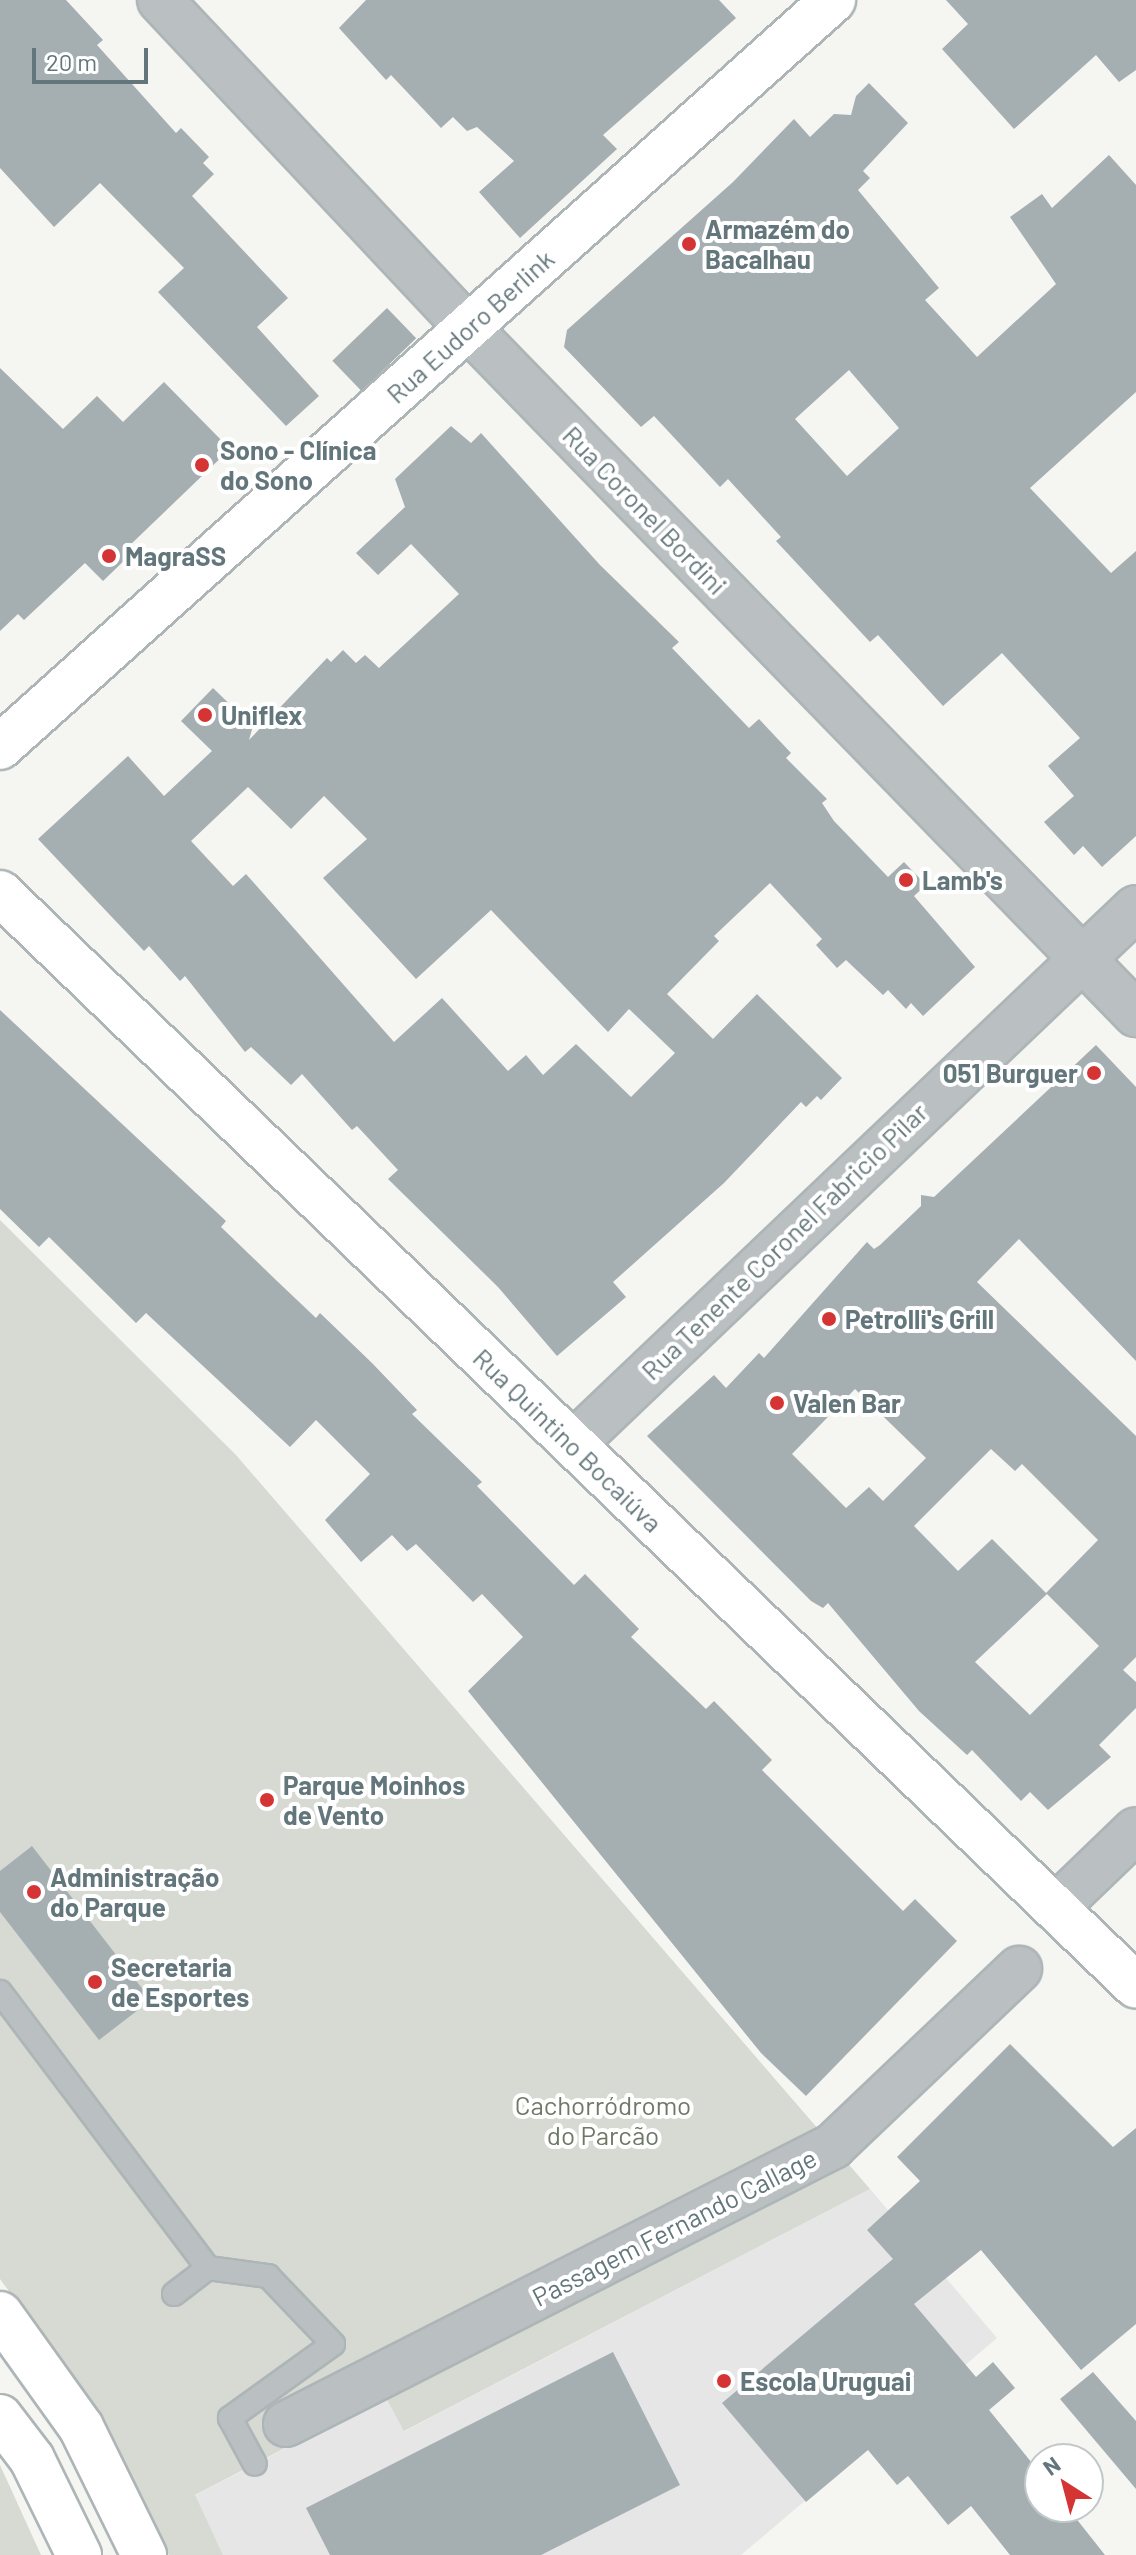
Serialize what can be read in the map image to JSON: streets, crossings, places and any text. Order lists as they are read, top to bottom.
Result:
{
  "streets": {
    "street": [
      "Rua Eudoro Berlink",
      "Rua Coronel Bordini",
      "Rua Tenente Coronel Fabricio Pilar",
      "Rua Quintino Bocaiúva",
      "Passagem Fernando Callage"
    ]
  },
  "crossings": [
    ["Rua Eudoro Berlink", "Rua Coronel Bordini"],
    ["Rua Coronel Bordini", "Rua Tenente Coronel Fabricio Pilar"],
    ["Rua Tenente Coronel Fabricio Pilar", "Rua Quintino Bocaiúva"]
  ],
  "parks": ["Cachorródromo do Parcão"],
  "places": [
    "Armazém do Bacalhau",
    "Sono - Clínica do Sono",
    "MagraSS",
    "Uniflex",
    "Lamb's",
    "051 Burguer",
    "Petrolli's Grill",
    "Valen Bar",
    "Parque Moinhos de Vento",
    "Administração do Parque",
    "Secretaria de Esportes",
    "Escola Uruguai"
  ],
  "scale_bar": "20 m",
  "north": "top left"
}
